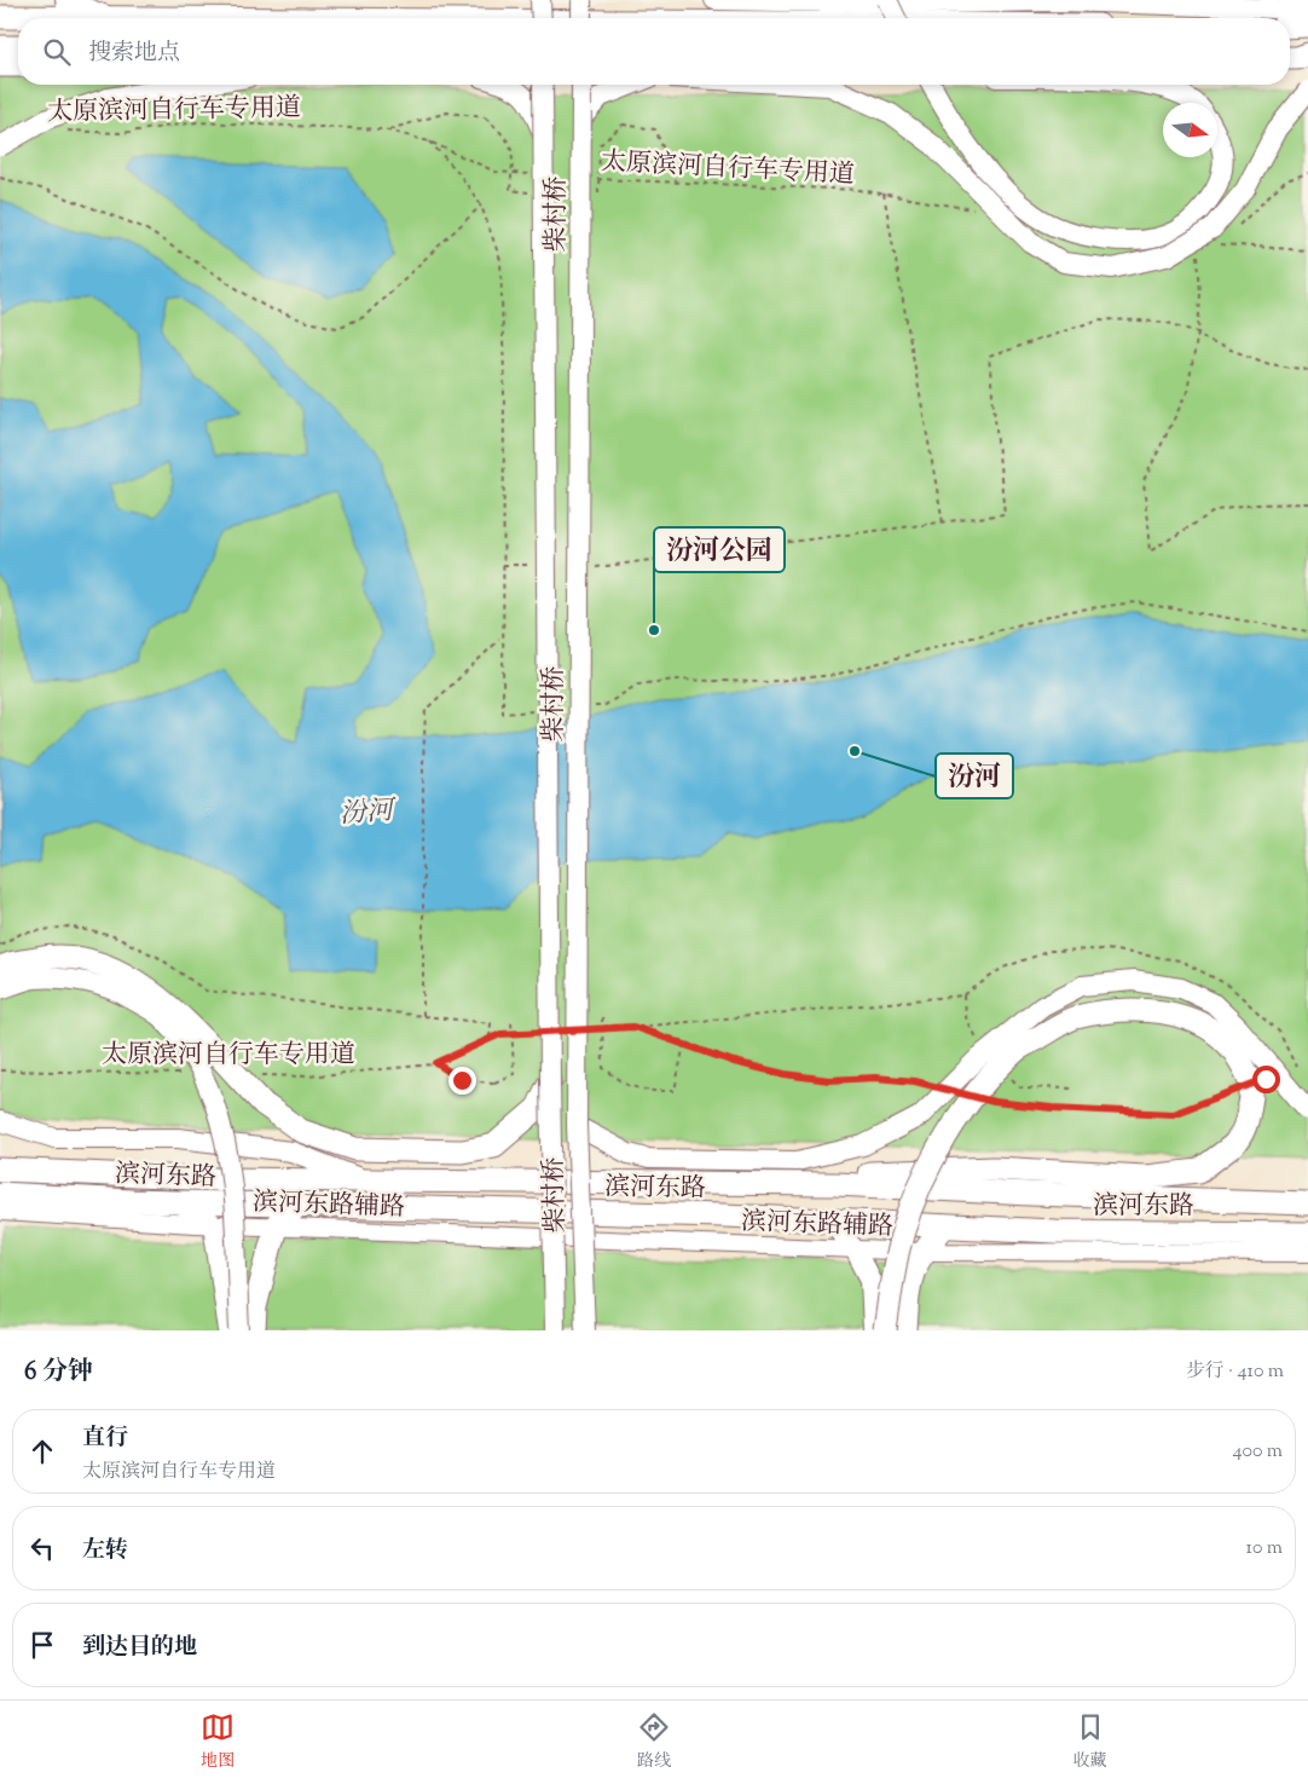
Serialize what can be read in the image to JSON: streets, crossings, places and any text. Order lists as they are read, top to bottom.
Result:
{
  "streets": {
    "highway": ["滨河东路"],
    "main road": ["柴村桥"],
    "street": ["滨河东路辅路"],
    "path": ["太原滨河自行车专用道"]
  },
  "water": ["汾河"],
  "places": ["汾河公园", "汾河"],
  "north": "right",
  "page": {
    "search": "搜索地点",
    "heading": ["6 分钟", "步行 · 410 m"],
    "list": [
      ["直行", "太原滨河自行车专用道", "400 m"],
      ["左转", "10 m"],
      "到达目的地"
    ],
    "nav": ["地图", "路线", "收藏"]
  }
}
